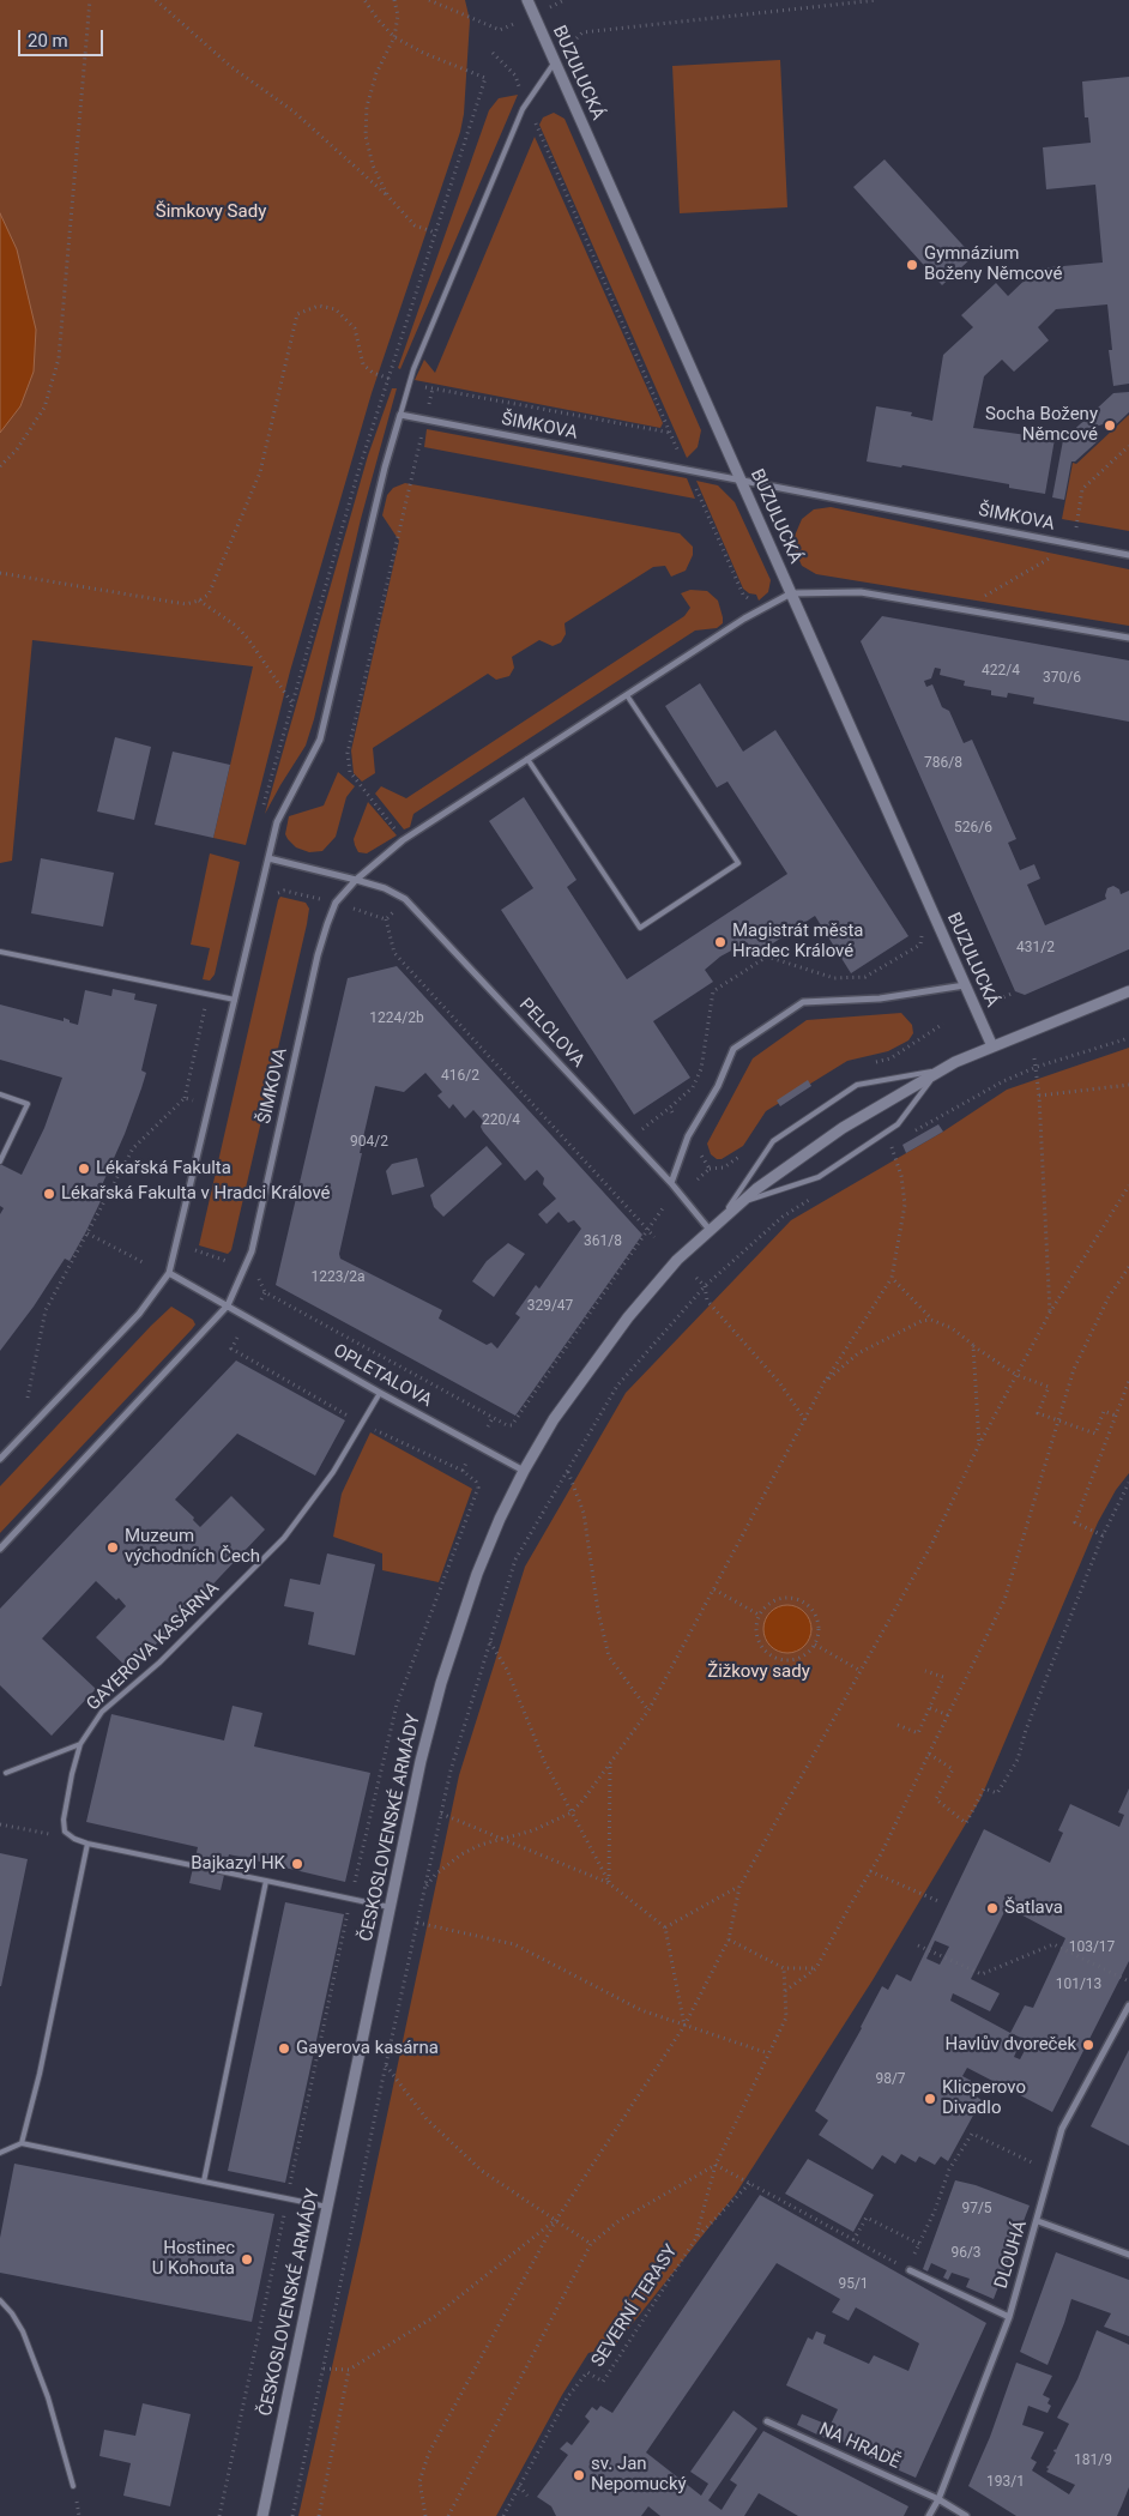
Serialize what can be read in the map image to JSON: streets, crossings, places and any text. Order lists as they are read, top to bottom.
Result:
{
  "streets": {
    "street": [
      "BUZULUCKÁ",
      "ŠIMKOVA",
      "PELCLOVA",
      "OPLETALOVA",
      "ČESKOSLOVENSKÉ ARMÁDY",
      "DLOUHÁ",
      "NA HRADĚ"
    ],
    "lane": ["GAYEROVA KASÁRNA"],
    "path": ["SEVERNÍ TERASY"]
  },
  "crossings": [
    ["BUZULUCKÁ", "ŠIMKOVA"],
    ["BUZULUCKÁ", "ČESKOSLOVENSKÉ ARMÁDY"],
    ["ŠIMKOVA", "PELCLOVA"],
    ["ŠIMKOVA", "OPLETALOVA"],
    ["PELCLOVA", "ČESKOSLOVENSKÉ ARMÁDY"],
    ["OPLETALOVA", "GAYEROVA KASÁRNA"],
    ["OPLETALOVA", "ČESKOSLOVENSKÉ ARMÁDY"],
    ["DLOUHÁ", "NA HRADĚ"]
  ],
  "parks": ["Šimkovy Sady", "Žižkovy sady"],
  "places": [
    "Gymnázium Boženy Němcové",
    "Socha Boženy Němcové",
    "Magistrát města Hradec Králové",
    "Lékařská Fakulta",
    "Lékařská Fakulta v Hradci Králové",
    "Muzeum východních Čech",
    "Bajkazyl HK",
    "Šatlava",
    "Havlův dvoreček",
    "Gayerova kasárna",
    "Klicperovo Divadlo",
    "Hostinec U Kohouta",
    "sv. Jan Nepomucký"
  ],
  "house_numbers": [
    "422/4",
    "370/6",
    "786/8",
    "526/6",
    "431/2",
    "1224/2b",
    "416/2",
    "220/4",
    "904/2",
    "361/8",
    "1223/2a",
    "329/47",
    "103/17",
    "101/13",
    "98/7",
    "97/5",
    "96/3",
    "95/1",
    "181/9",
    "193/1"
  ],
  "scale_bar": "20 m"
}
